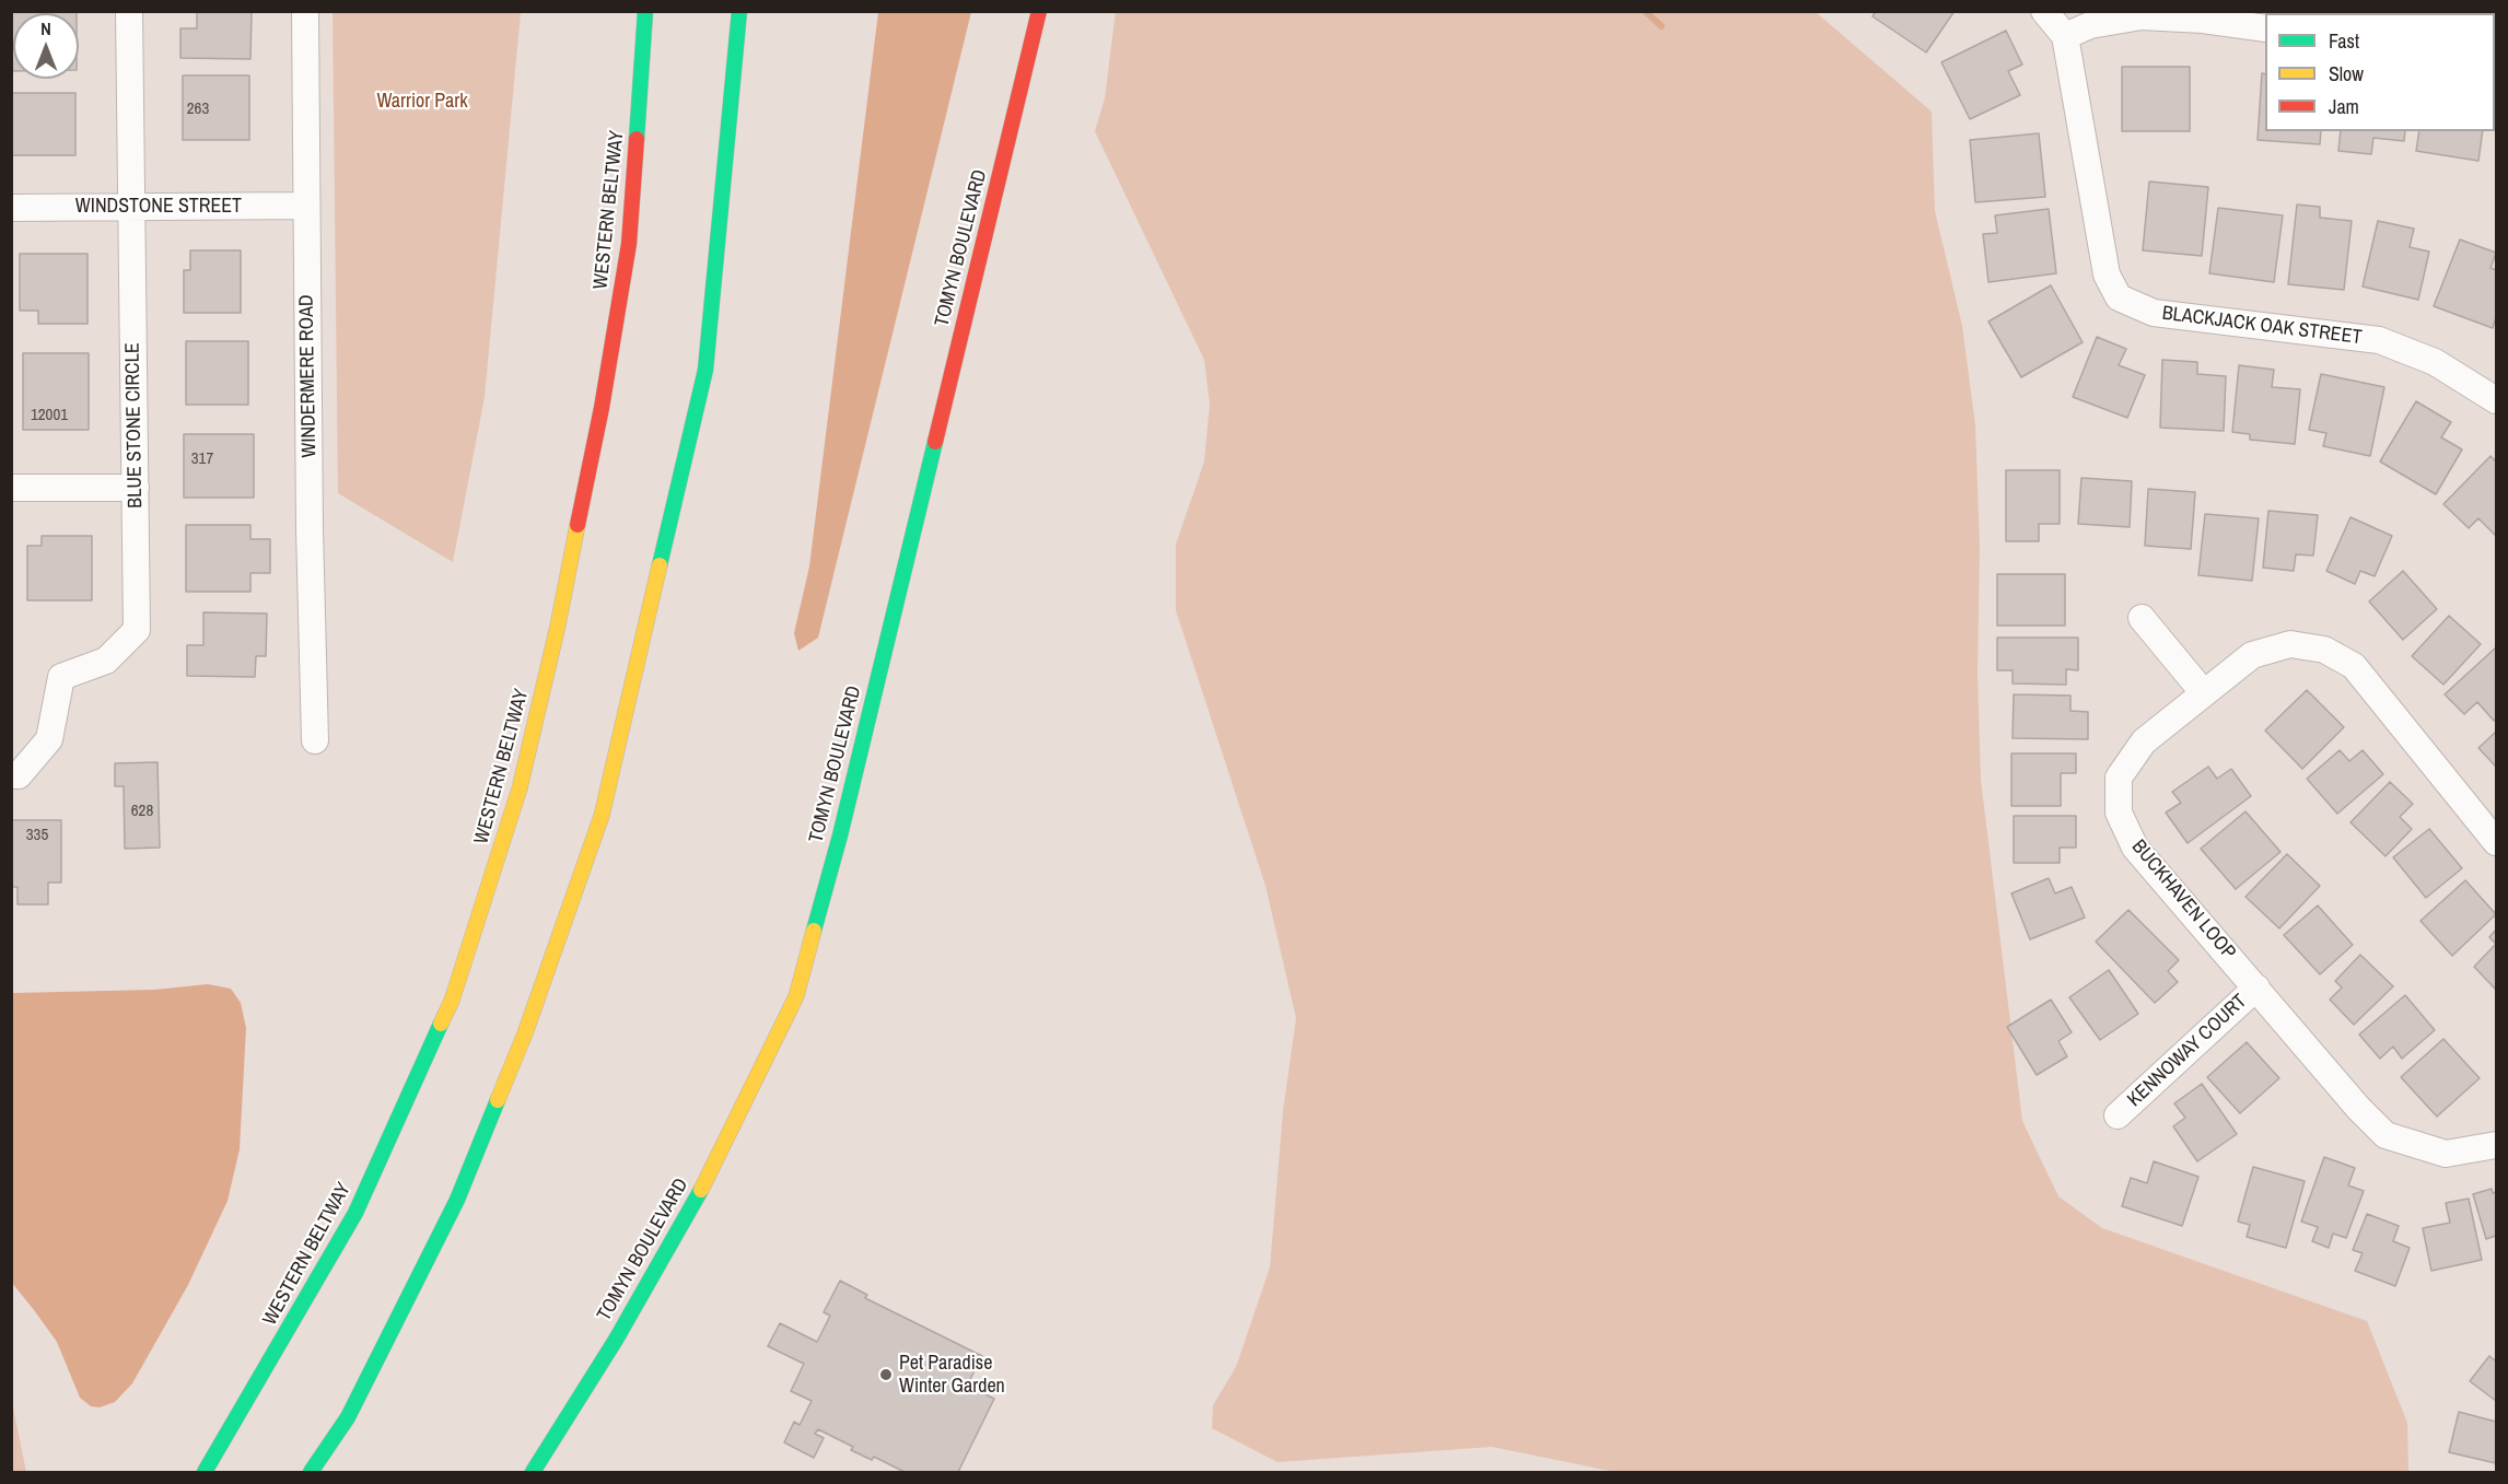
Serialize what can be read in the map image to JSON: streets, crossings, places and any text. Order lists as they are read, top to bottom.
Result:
{
  "streets": {
    "main road": ["WESTERN BELTWAY", "TOMYN BOULEVARD"],
    "street": [
      "WINDSTONE STREET",
      "BLACKJACK OAK STREET",
      "WINDERMERE ROAD",
      "BLUE STONE CIRCLE",
      "BUCKHAVEN LOOP",
      "KENNOWAY COURT"
    ]
  },
  "crossings": [
    ["WINDSTONE STREET", "WINDERMERE ROAD"],
    ["WINDSTONE STREET", "BLUE STONE CIRCLE"],
    ["BUCKHAVEN LOOP", "KENNOWAY COURT"]
  ],
  "parks": ["Warrior Park"],
  "places": ["Pet Paradise Winter Garden"],
  "house_numbers": [
    "263",
    "12001",
    "317",
    "628",
    "335"
  ],
  "legend": ["Fast", "Slow", "Jam"],
  "north": "top"
}
